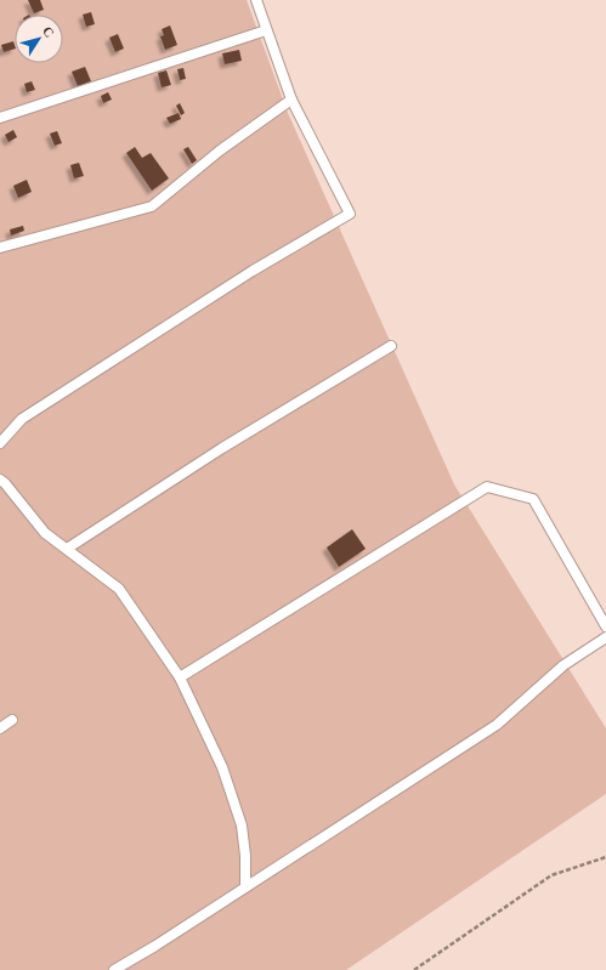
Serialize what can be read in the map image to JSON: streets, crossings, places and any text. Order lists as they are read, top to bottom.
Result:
{
  "north": "top right"
}
